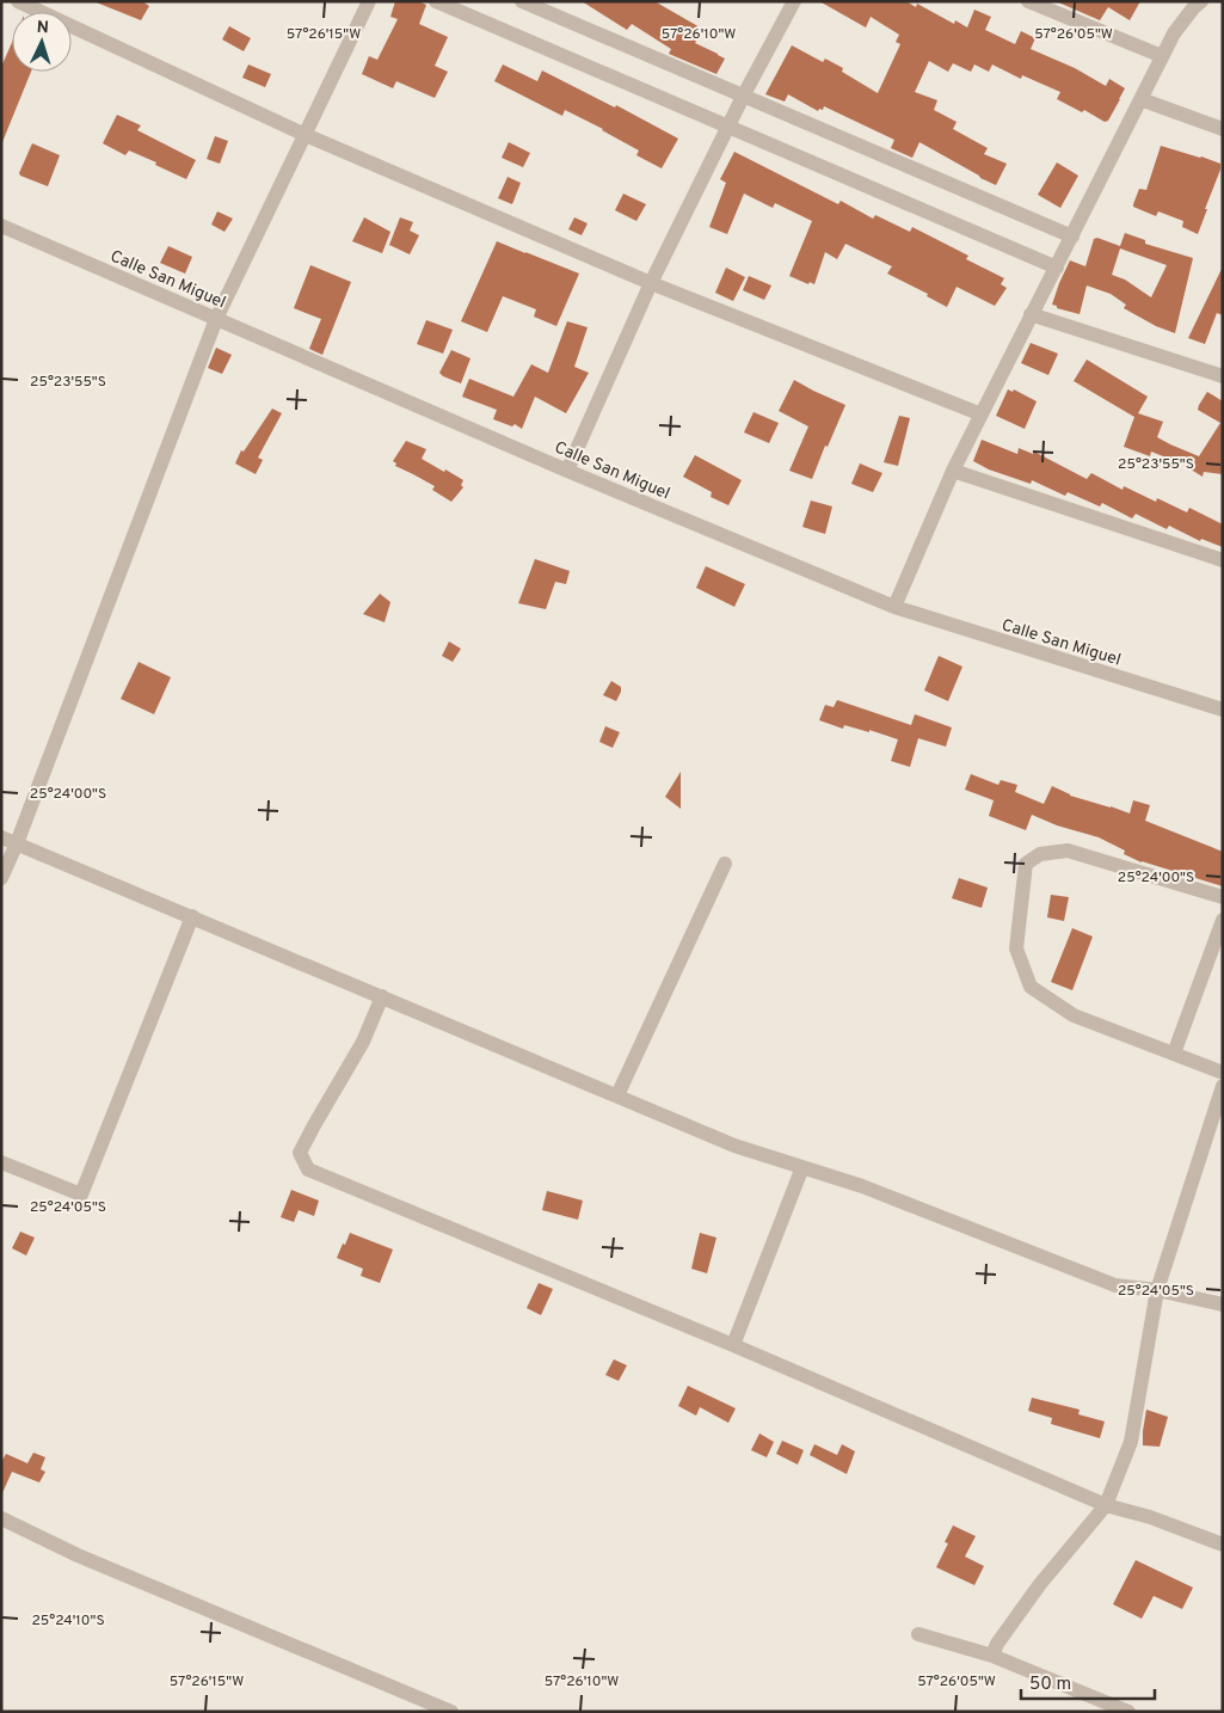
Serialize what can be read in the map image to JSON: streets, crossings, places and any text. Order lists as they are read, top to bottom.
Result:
{
  "streets": {
    "street": ["Calle San Miguel"]
  },
  "scale_bar": "50 m",
  "north": "top",
  "coordinates": [
    "57°26'15\"W",
    "57°26'10\"W",
    "57°26'05\"W",
    "25°23'55\"S",
    "25°24'00\"S",
    "25°24'05\"S",
    "25°24'10\"S"
  ]
}
